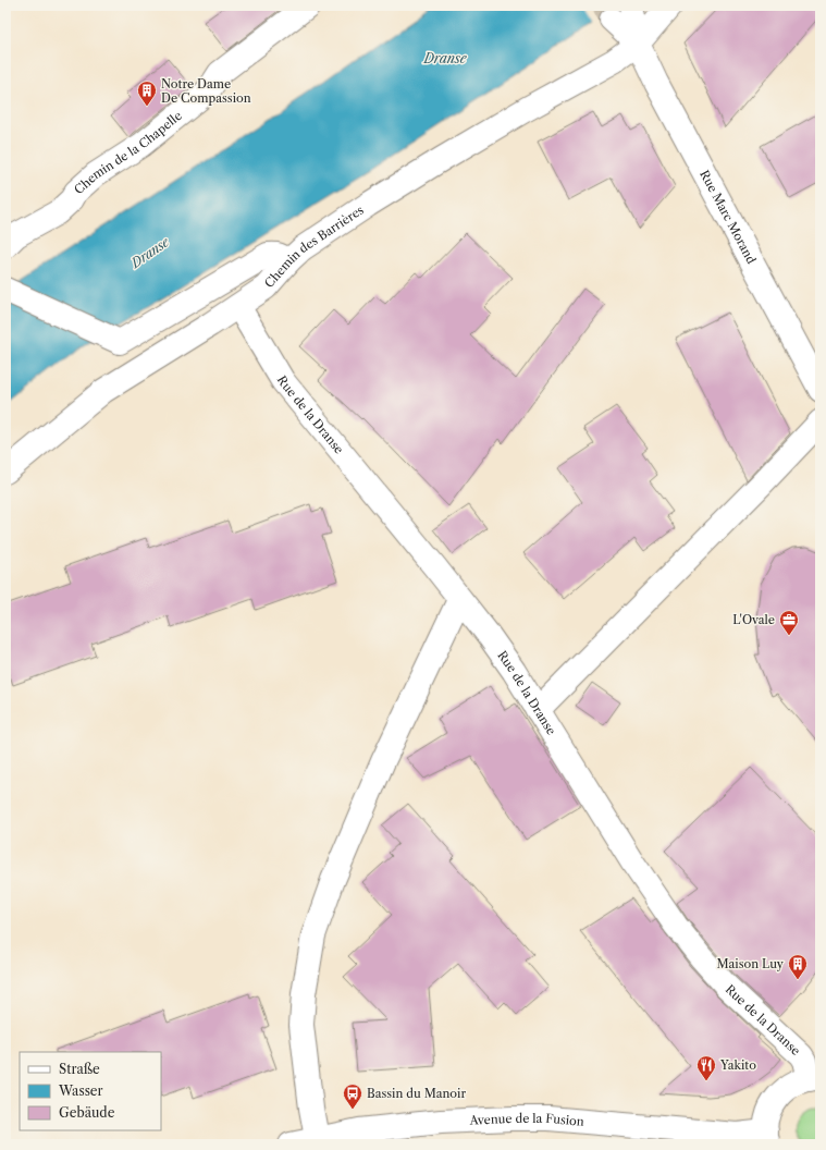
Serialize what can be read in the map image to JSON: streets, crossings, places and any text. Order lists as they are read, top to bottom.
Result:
{
  "streets": {
    "street": [
      "Chemin de la Chapelle",
      "Rue Marc Morand",
      "Chemin des Barrières",
      "Rue de la Dranse",
      "Avenue de la Fusion"
    ]
  },
  "crossings": [
    ["Rue Marc Morand", "Chemin des Barrières"],
    ["Chemin des Barrières", "Rue de la Dranse"]
  ],
  "water": ["Dranse"],
  "places": {
    "building": ["Notre Dame De Compassion", "Maison Luy"],
    "office": ["L'Ovale"],
    "restaurant": ["Yakito"],
    "bus stop": ["Bassin du Manoir"]
  },
  "legend": ["Straße", "Wasser", "Gebäude"]
}
